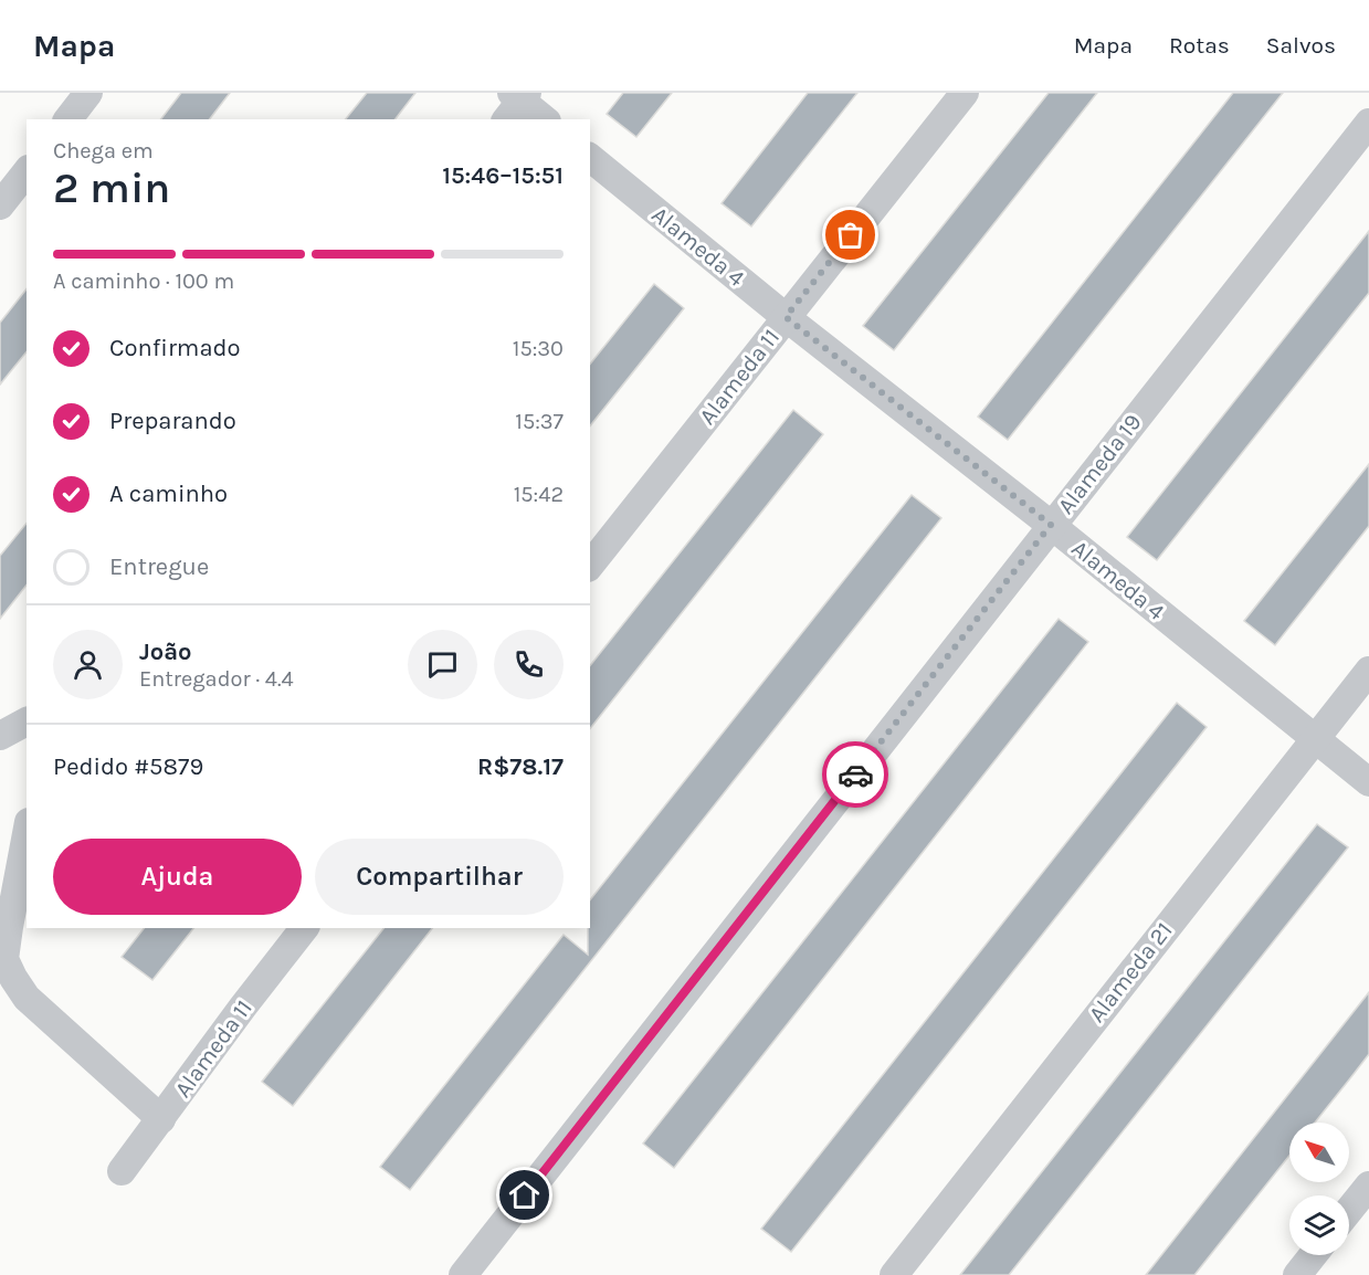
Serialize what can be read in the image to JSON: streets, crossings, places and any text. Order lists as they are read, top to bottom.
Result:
{
  "streets": {
    "street": [
      "Alameda 4",
      "Alameda 11",
      "Alameda 19",
      "Alameda 21"
    ]
  },
  "crossings": [
    ["Alameda 4", "Alameda 11"],
    ["Alameda 4", "Alameda 19"],
    ["Alameda 4", "Alameda 21"]
  ],
  "north": "top left",
  "page": {
    "header": "Mapa",
    "nav": ["Mapa", "Rotas", "Salvos"],
    "heading": ["2 min", "Chega em", "15:46–15:51"],
    "panel": [
      "João",
      "Entregador · 4.4",
      "Pedido #5879",
      "R$78.17"
    ],
    "bar": "A caminho · 100 m",
    "list": [
      ["Confirmado", "15:30"],
      ["Preparando", "15:37"],
      ["A caminho", "15:42"],
      "Entregue"
    ],
    "buttons": ["Ajuda", "Compartilhar"]
  }
}
